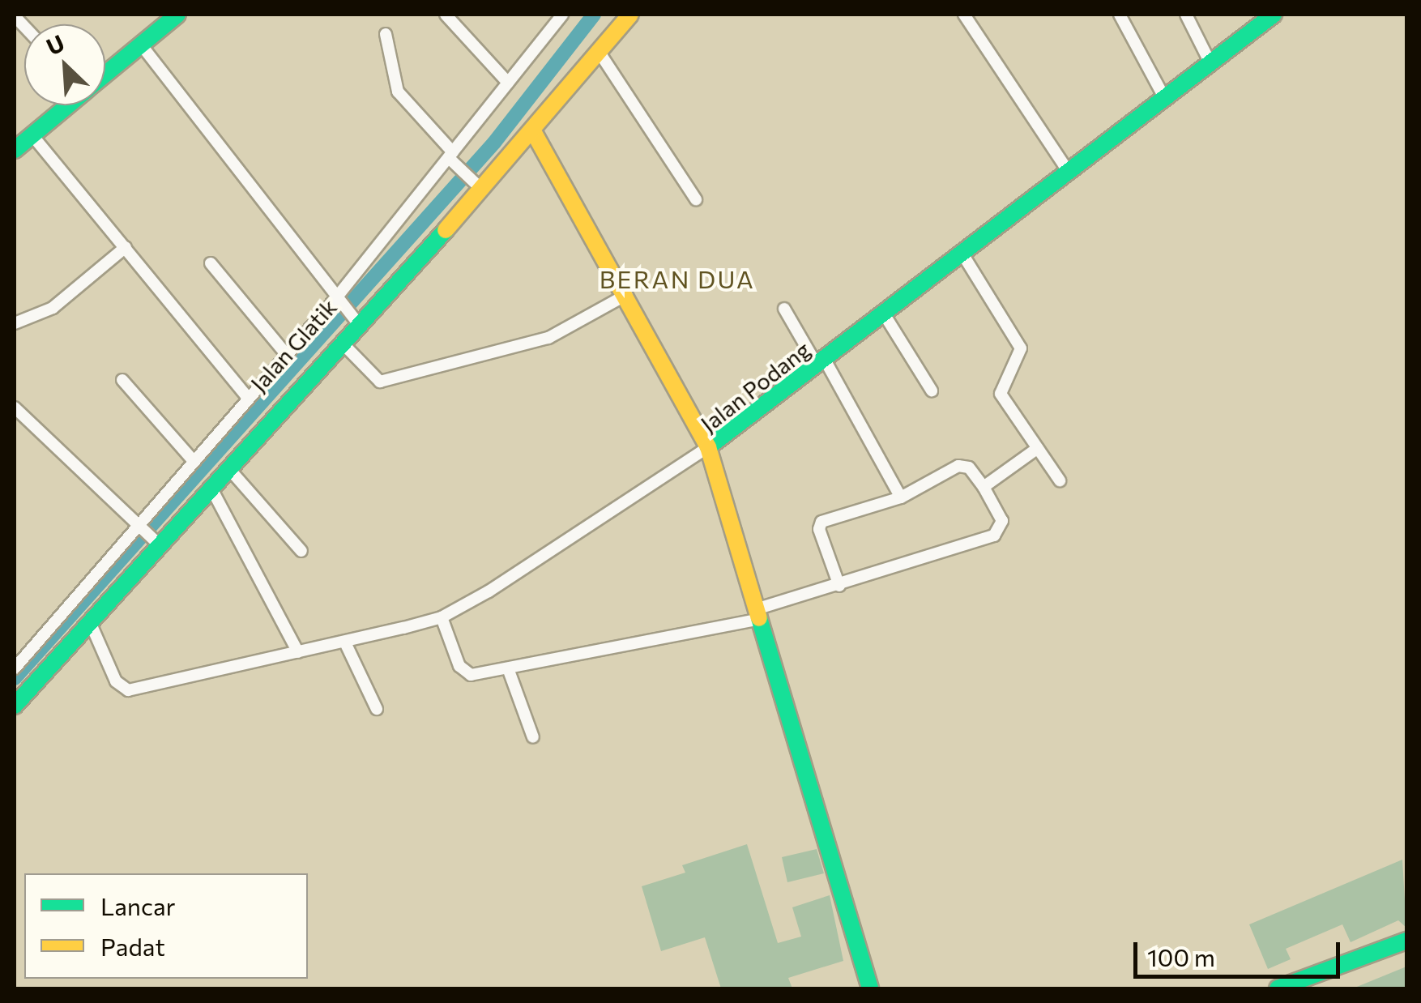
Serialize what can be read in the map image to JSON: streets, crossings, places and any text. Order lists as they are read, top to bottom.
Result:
{
  "streets": {
    "main road": ["Jalan Podang"],
    "street": ["Jalan Glatik"]
  },
  "districts": ["BERAN DUA"],
  "legend": ["Lancar", "Padat"],
  "scale_bar": "100 m",
  "north": "top left"
}
